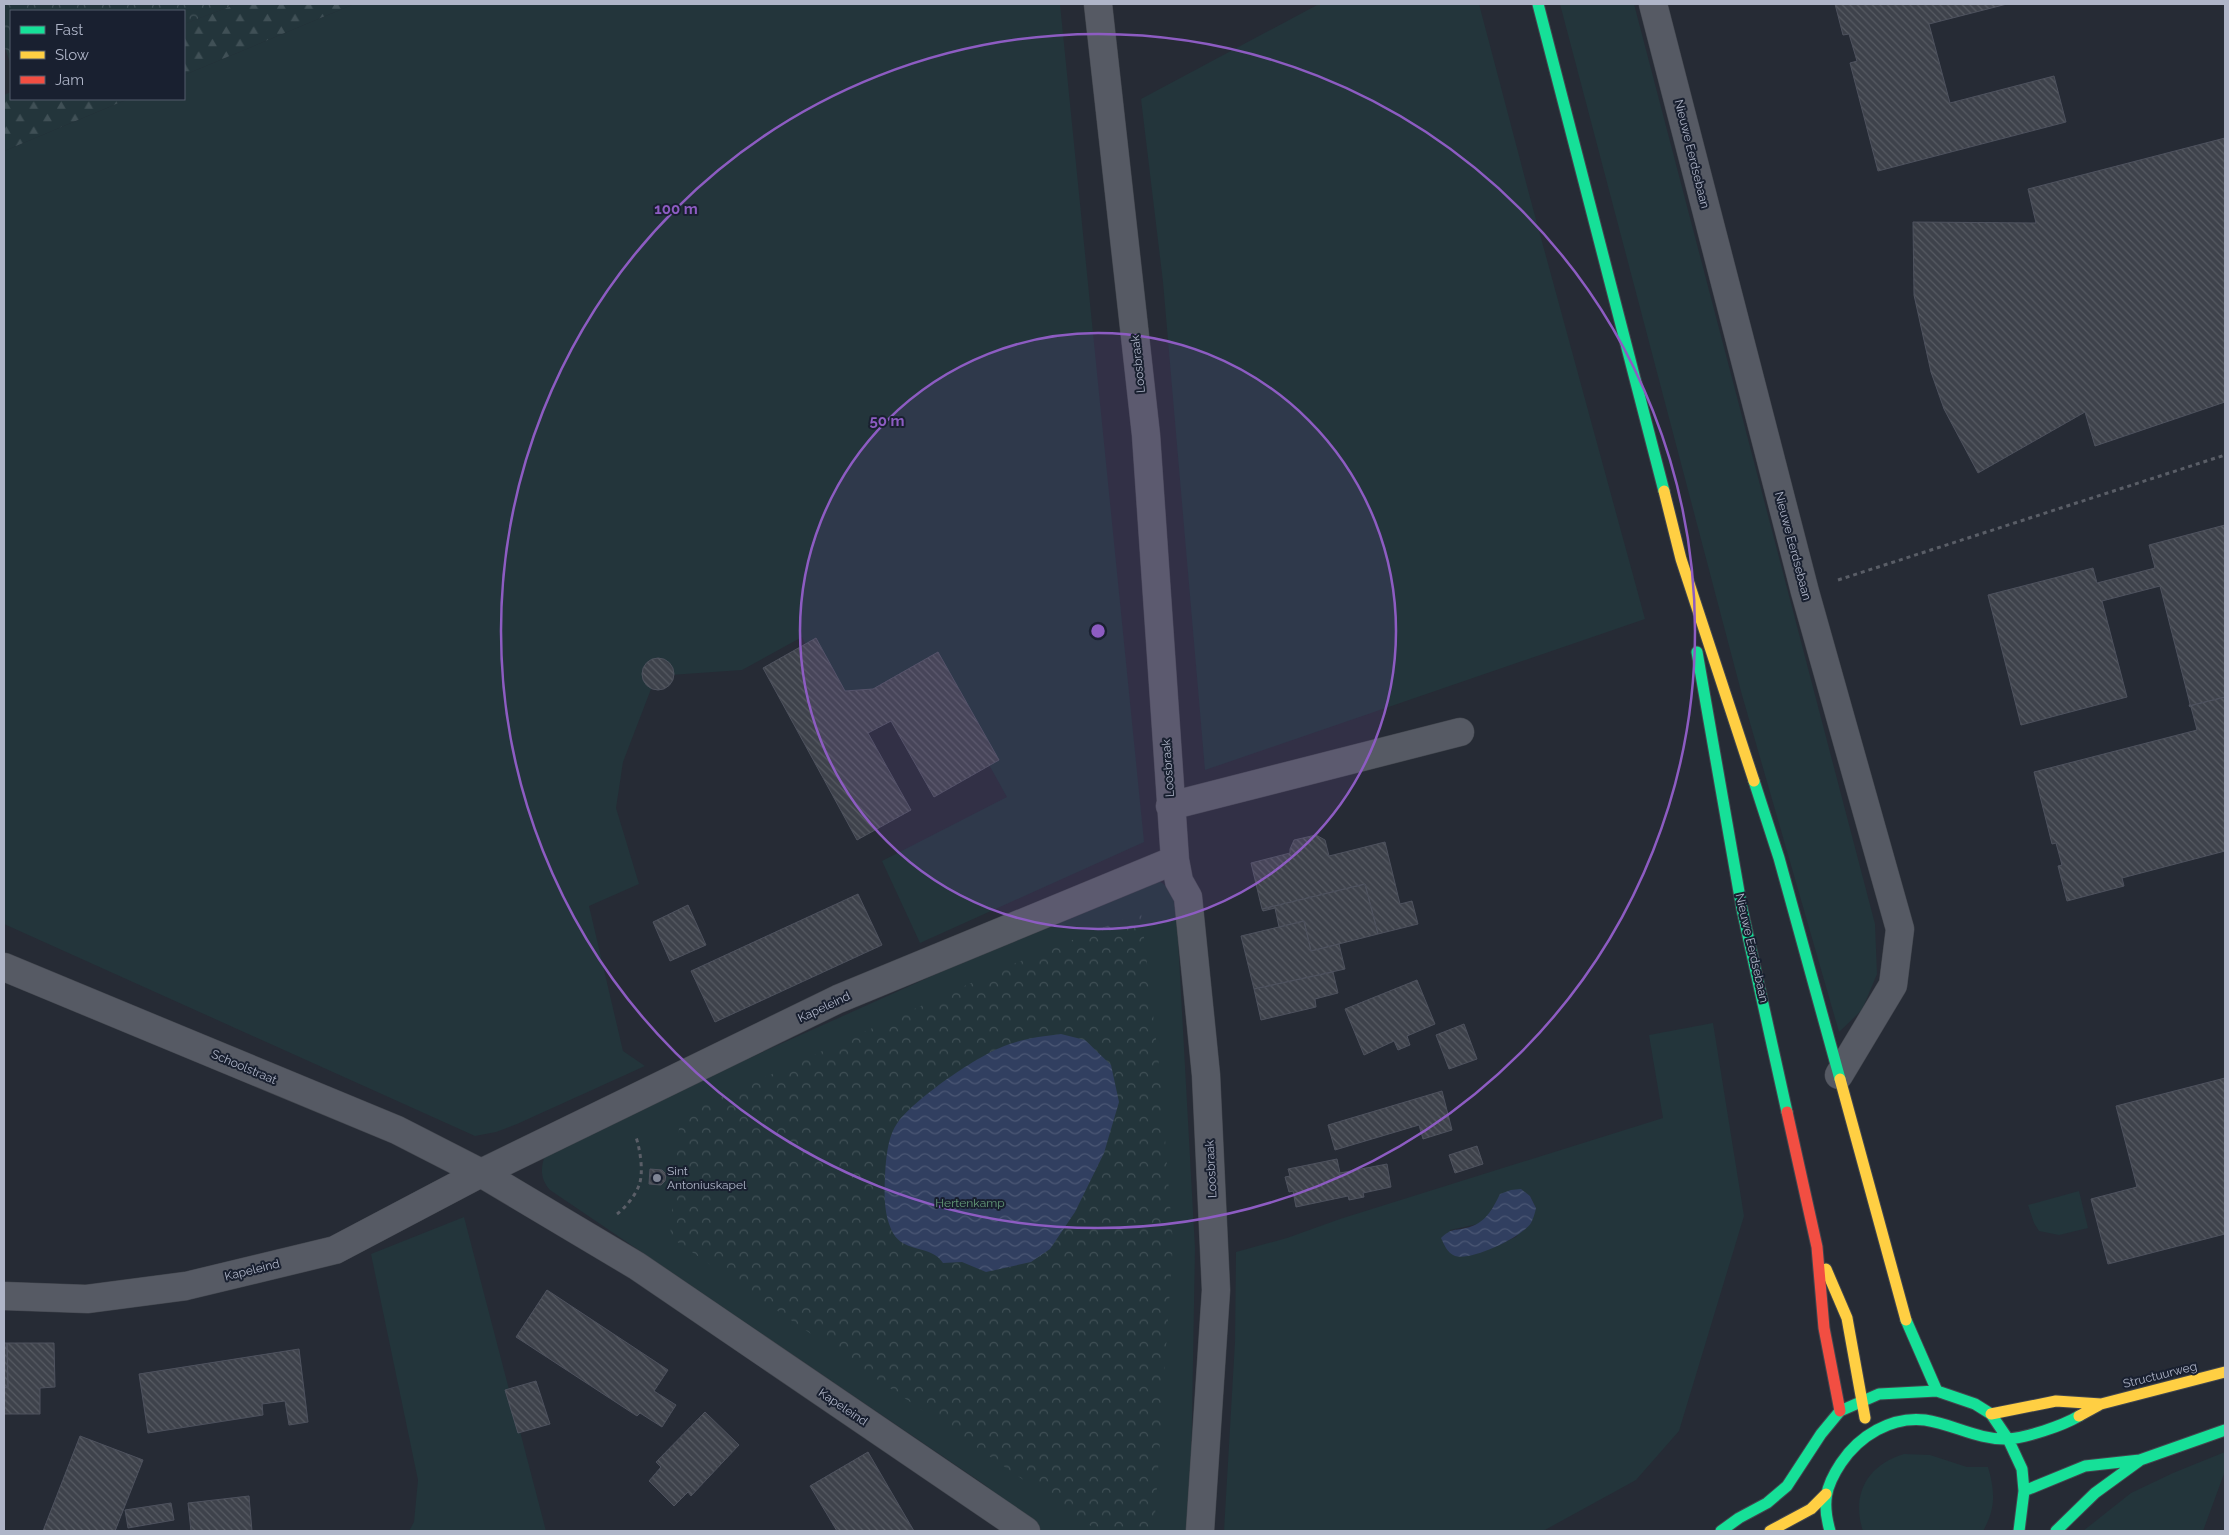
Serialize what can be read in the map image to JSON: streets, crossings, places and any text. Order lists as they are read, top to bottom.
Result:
{
  "streets": {
    "main road": ["Nieuwe Eerdsebaan", "Structuurweg"],
    "street": ["Loosbraak", "Kapeleind", "Schoolstraat"]
  },
  "crossings": [
    ["Nieuwe Eerdsebaan", "Structuurweg"],
    ["Loosbraak", "Kapeleind"],
    ["Kapeleind", "Schoolstraat"]
  ],
  "parks": ["Hertenkamp"],
  "places": ["Sint Antoniuskapel"],
  "legend": ["Fast", "Slow", "Jam"],
  "rings": ["100 m", "50 m"]
}
